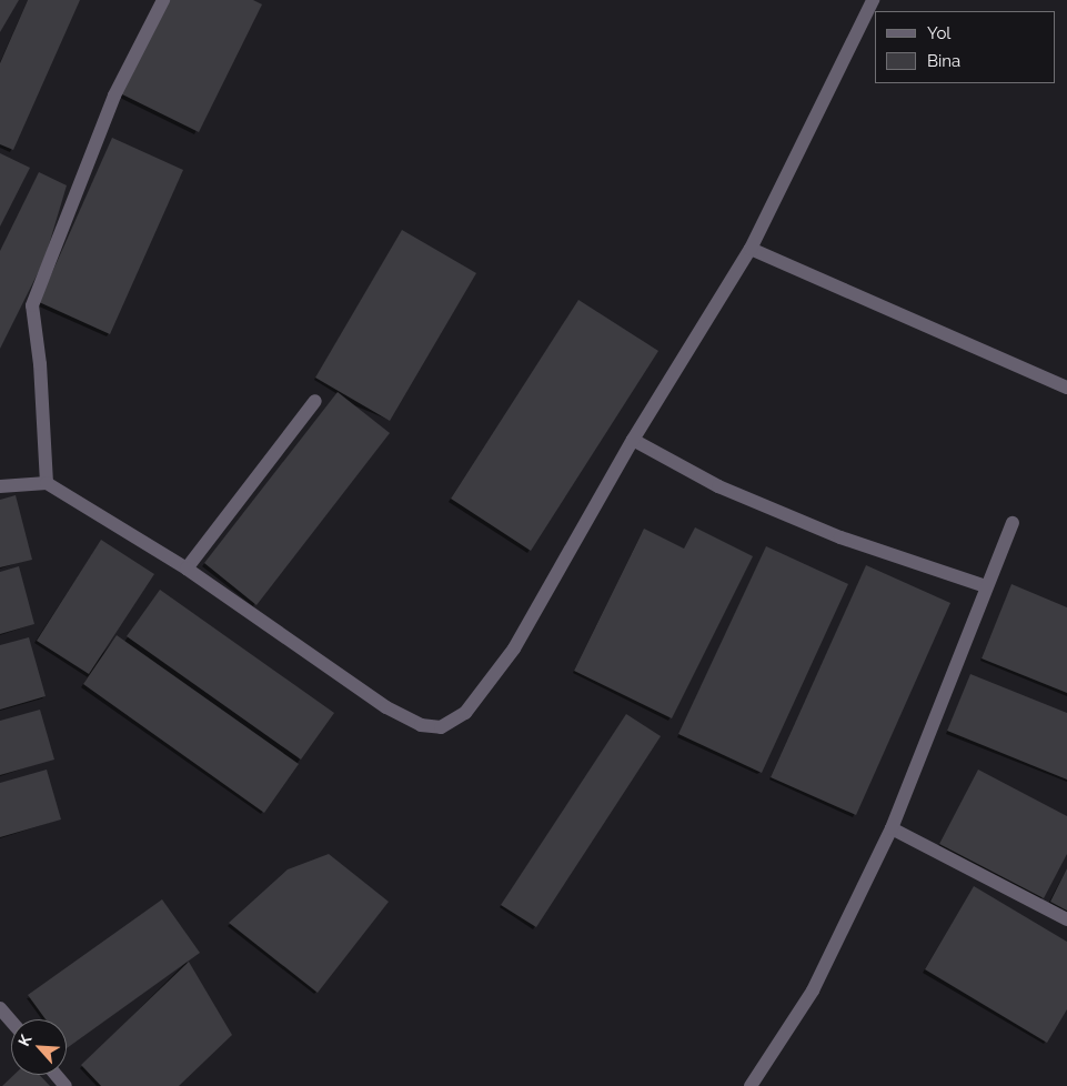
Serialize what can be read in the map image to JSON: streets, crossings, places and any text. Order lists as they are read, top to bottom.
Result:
{
  "legend": ["Yol", "Bina"],
  "north": "top left"
}
